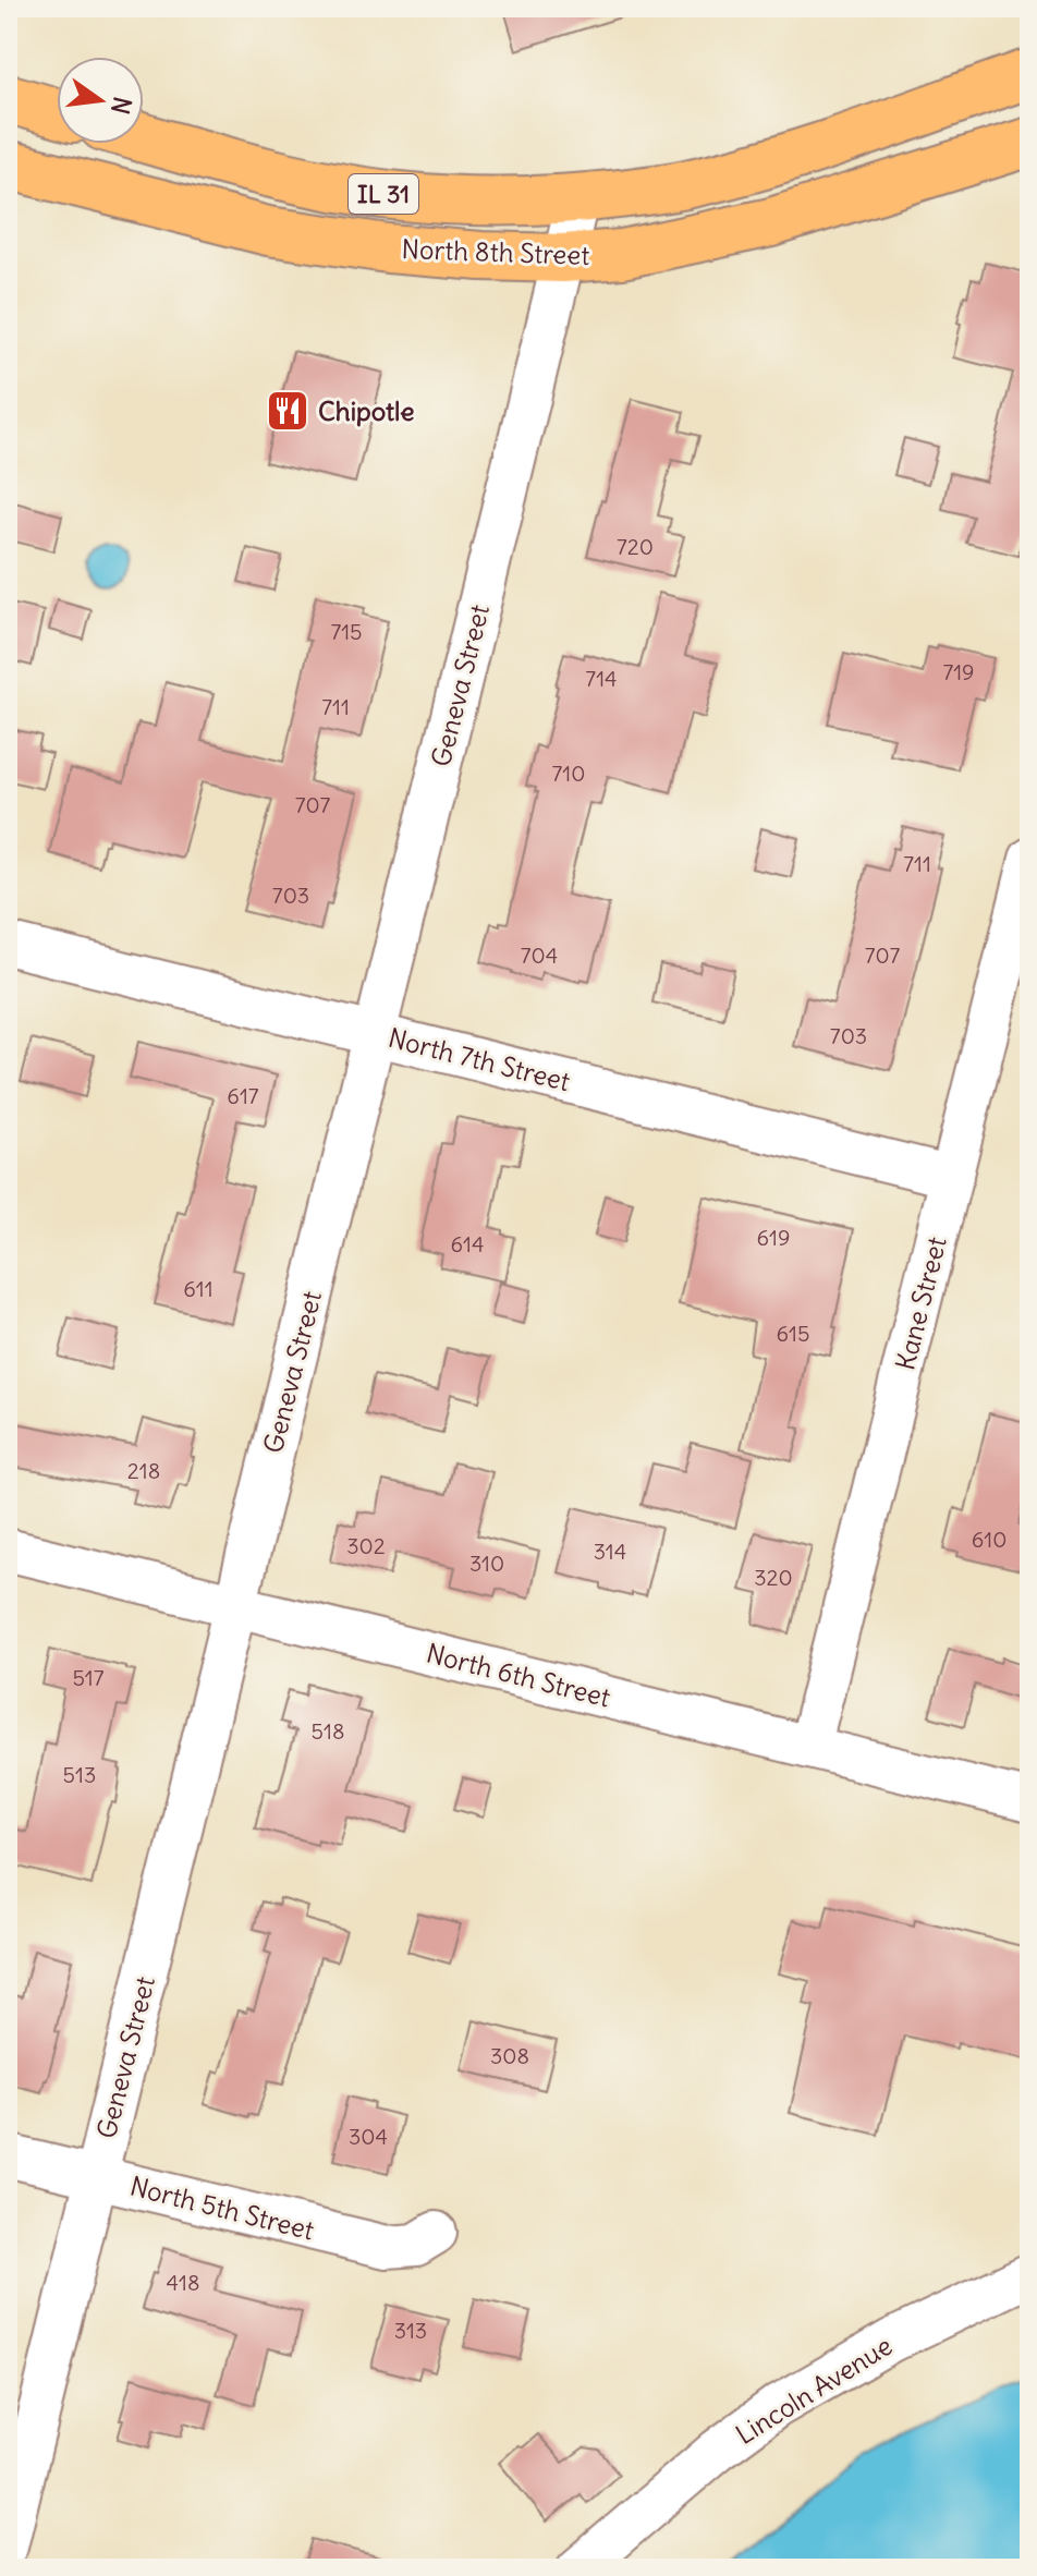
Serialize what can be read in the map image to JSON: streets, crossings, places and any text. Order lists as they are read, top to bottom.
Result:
{
  "streets": {
    "main road": ["IL 31", "North 8th Street"],
    "street": [
      "Geneva Street",
      "North 7th Street",
      "Kane Street",
      "North 6th Street",
      "North 5th Street",
      "Lincoln Avenue"
    ]
  },
  "crossings": [
    ["North 8th Street", "Geneva Street"],
    ["Geneva Street", "North 7th Street"],
    ["Geneva Street", "North 6th Street"],
    ["Geneva Street", "North 5th Street"],
    ["North 7th Street", "Kane Street"],
    ["Kane Street", "North 6th Street"]
  ],
  "places": {
    "restaurant": ["Chipotle"]
  },
  "house_numbers": [
    "720",
    "715",
    "719",
    "714",
    "711",
    "710",
    "707",
    "711",
    "703",
    "704",
    "707",
    "703",
    "617",
    "619",
    "614",
    "611",
    "615",
    "218",
    "610",
    "302",
    "314",
    "310",
    "320",
    "517",
    "518",
    "513",
    "308",
    "304",
    "418",
    "313"
  ],
  "north": "right"
}
